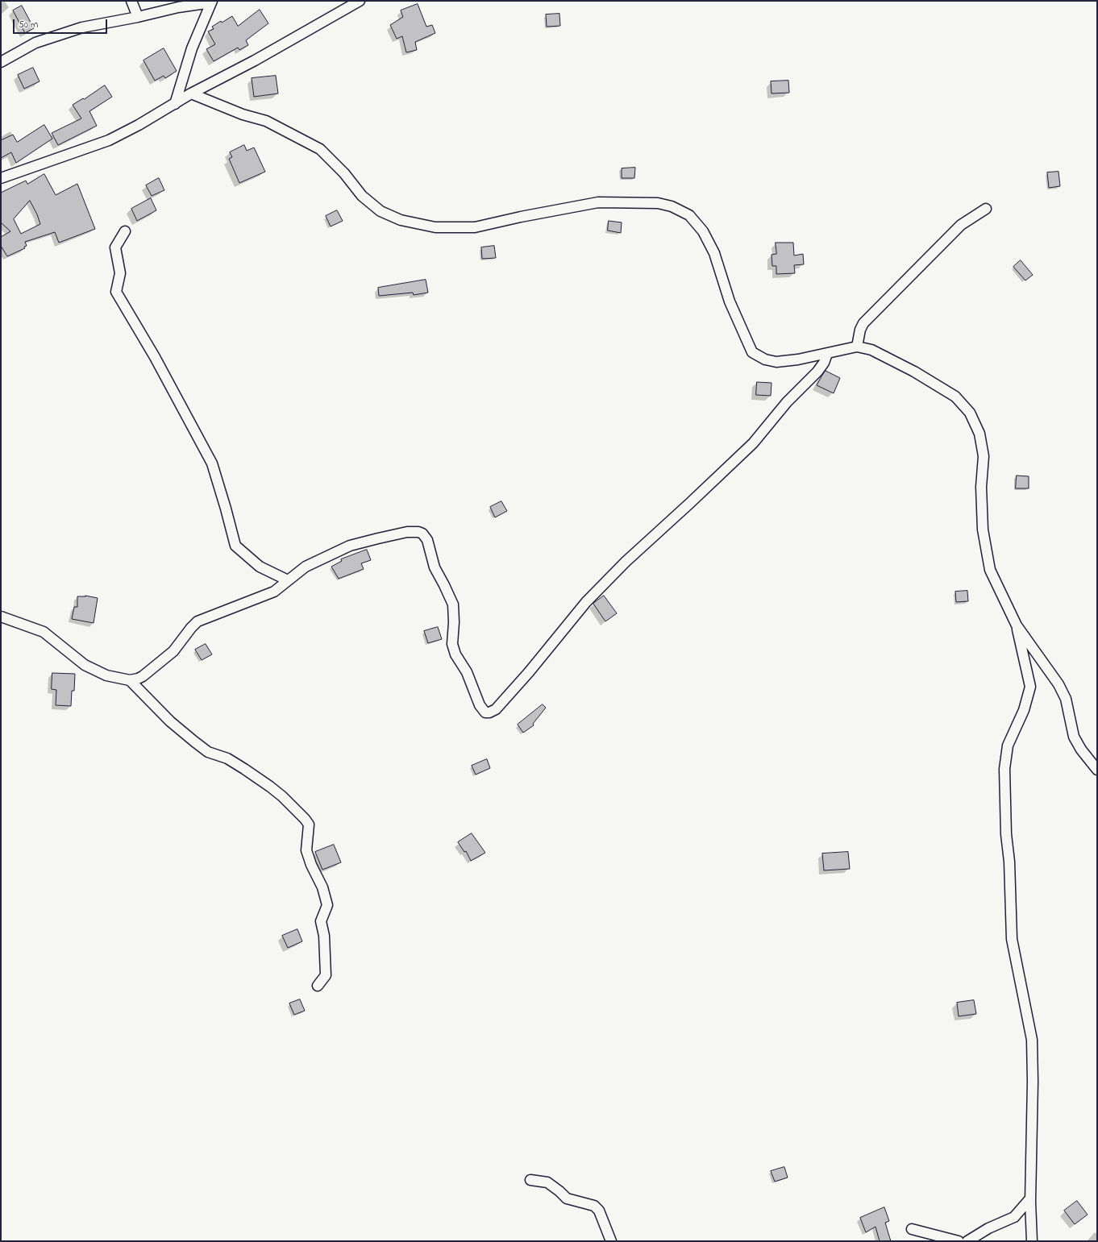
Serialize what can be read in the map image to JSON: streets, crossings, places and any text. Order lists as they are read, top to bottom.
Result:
{
  "scale_bar": "50 m"
}
